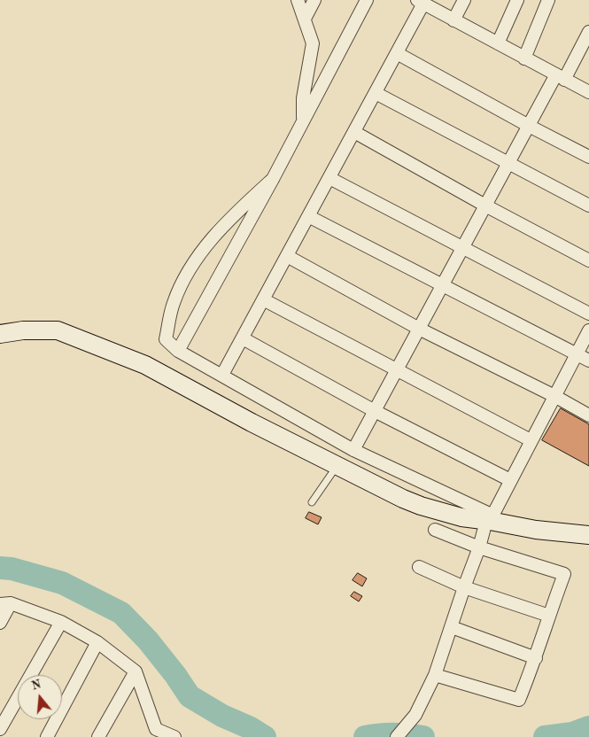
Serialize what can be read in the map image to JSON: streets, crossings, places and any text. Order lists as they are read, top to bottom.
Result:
{
  "north": "top"
}
